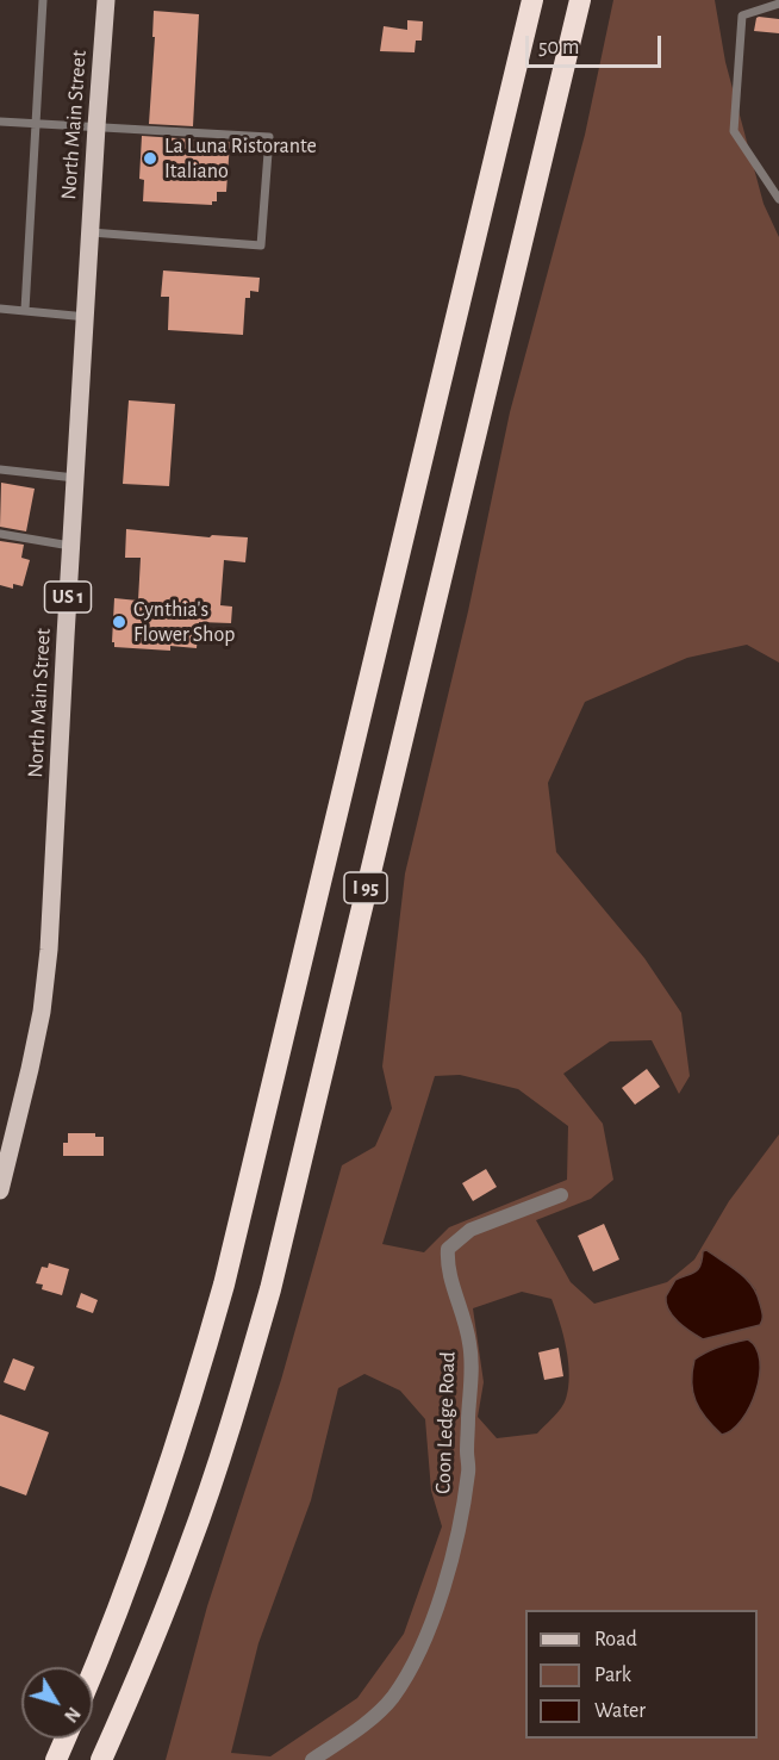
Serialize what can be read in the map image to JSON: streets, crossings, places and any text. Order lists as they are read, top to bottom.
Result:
{
  "streets": {
    "highway": ["I 95"],
    "main road": ["North Main Street", "US 1"],
    "street": ["Coon Ledge Road"]
  },
  "places": ["La Luna Ristorante Italiano", "Cynthia's Flower Shop"],
  "legend": ["Road", "Park", "Water"],
  "scale_bar": "50 m",
  "north": "bottom right"
}
